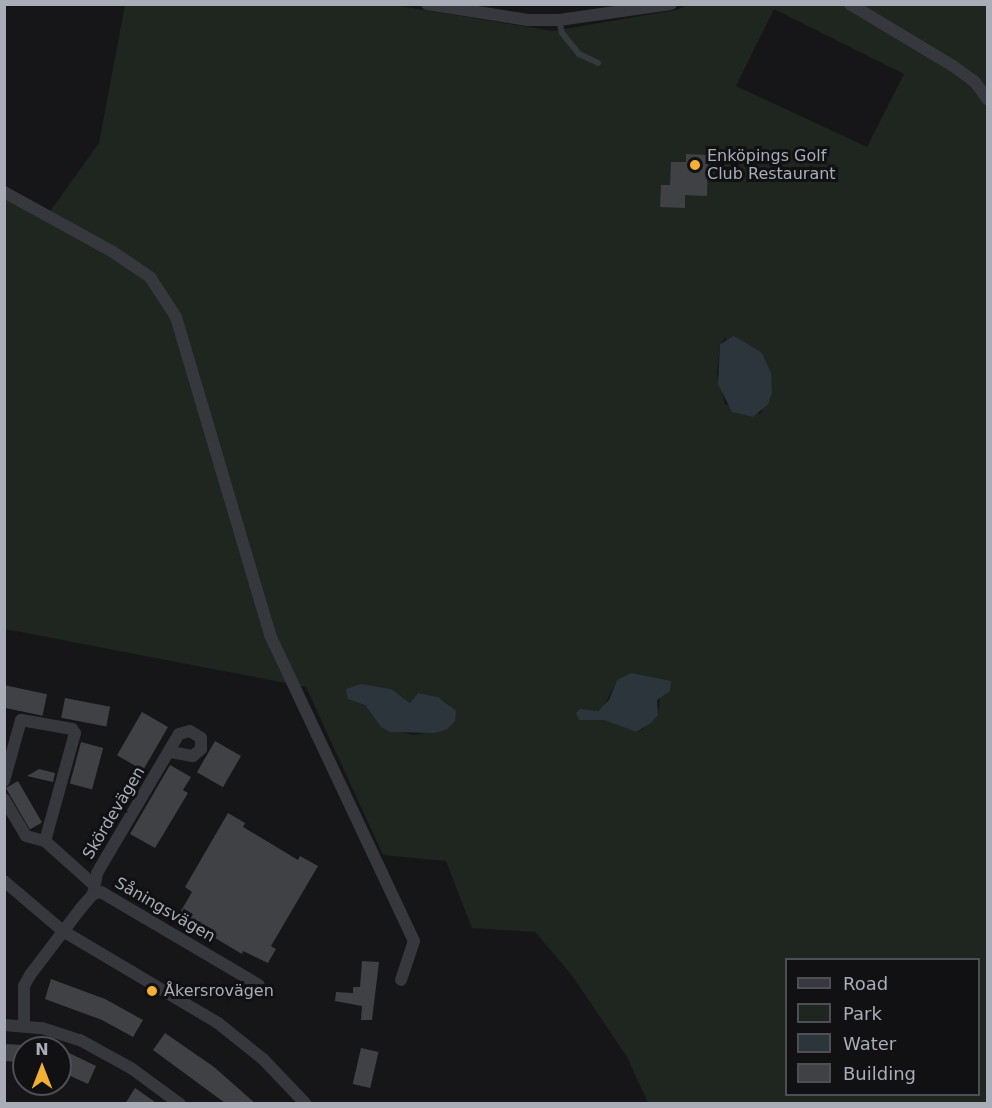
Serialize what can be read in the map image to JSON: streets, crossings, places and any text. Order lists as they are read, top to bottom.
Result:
{
  "streets": {
    "street": ["Skördevägen", "Såningsvägen"]
  },
  "crossings": [
    ["Skördevägen", "Såningsvägen"]
  ],
  "places": ["Enköpings Golf Club Restaurant", "Åkersrovägen"],
  "legend": [
    "Road",
    "Park",
    "Water",
    "Building"
  ],
  "north": "top"
}
